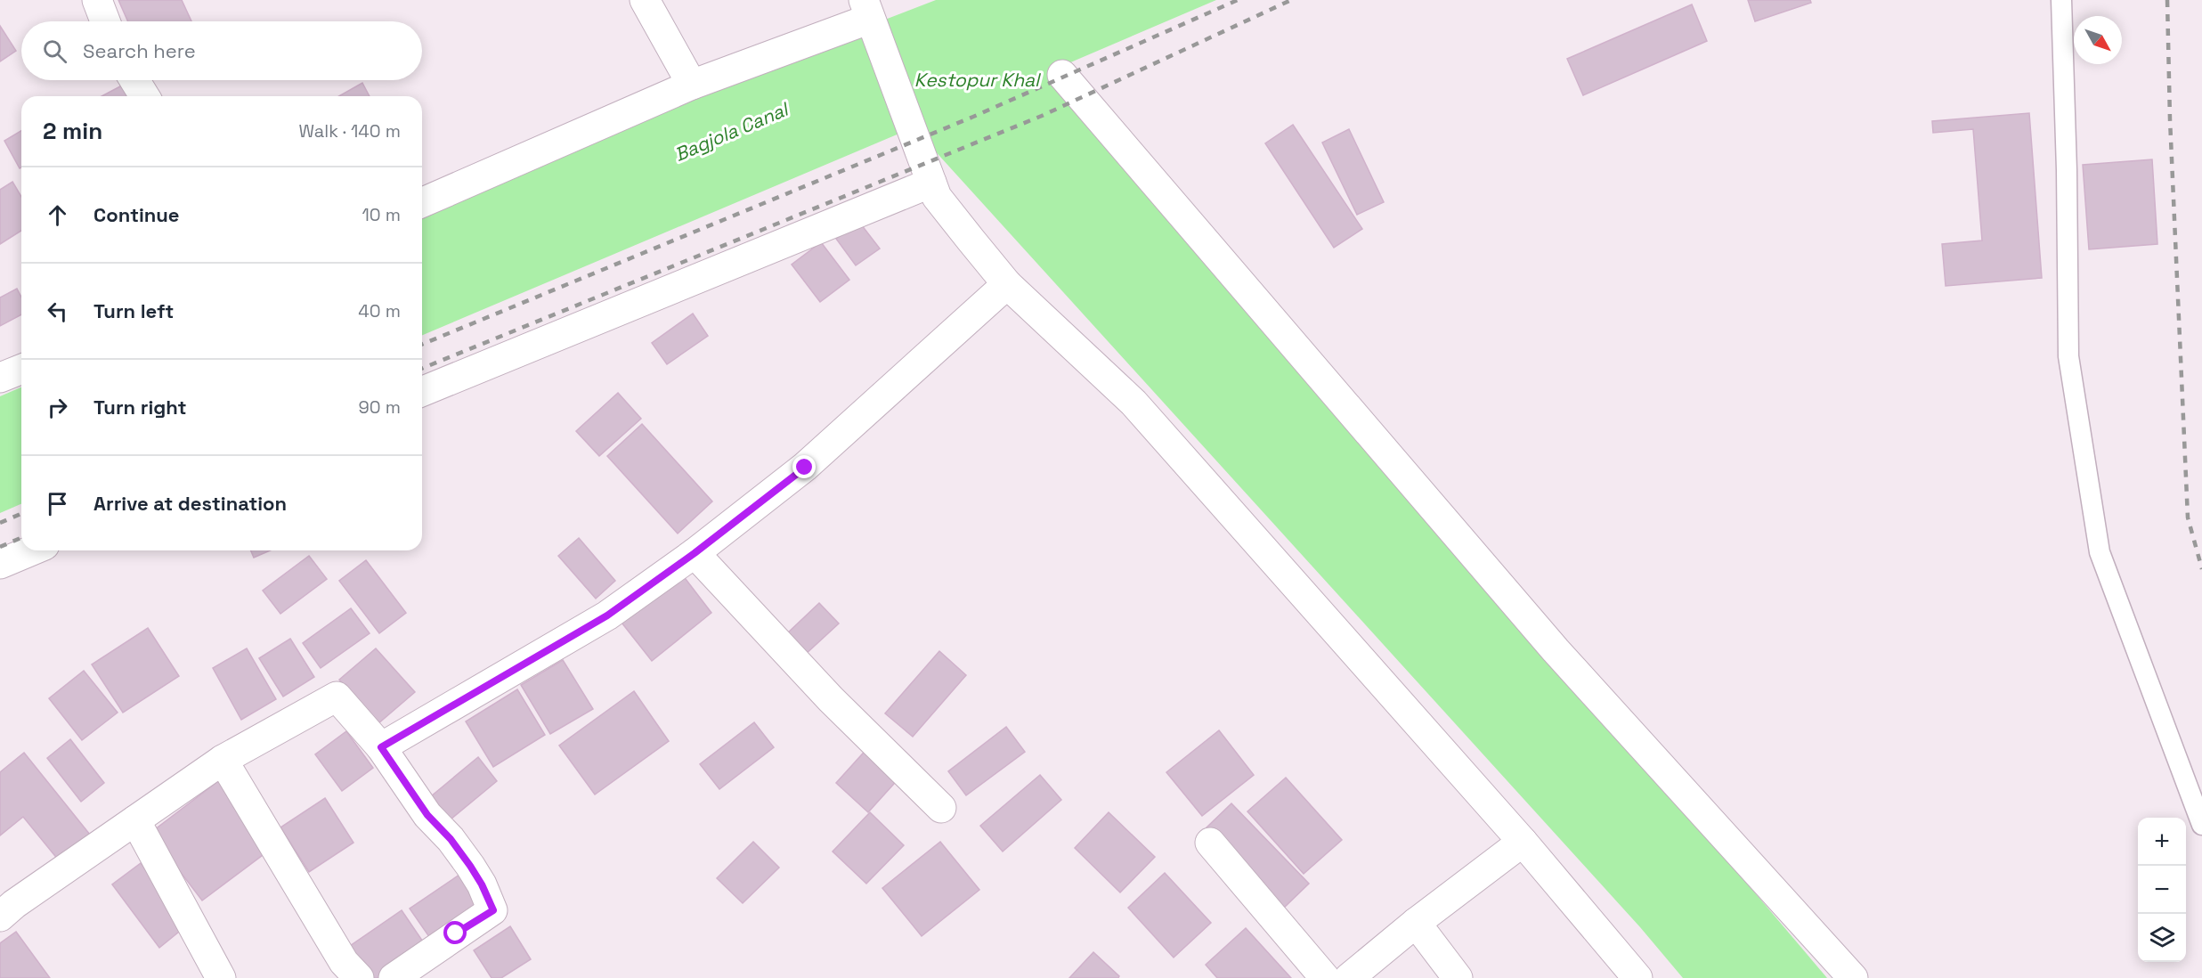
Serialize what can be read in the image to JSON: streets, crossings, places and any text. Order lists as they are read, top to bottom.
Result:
{
  "water": ["Kestopur Khal", "Bagjola Canal"],
  "north": "bottom right",
  "page": {
    "search": "Search here",
    "heading": ["2 min", "Walk · 140 m"],
    "list": [
      ["Continue", "10 m"],
      ["Turn left", "40 m"],
      ["Turn right", "90 m"],
      "Arrive at destination"
    ],
    "map_buttons": ["+", "−"]
  }
}
